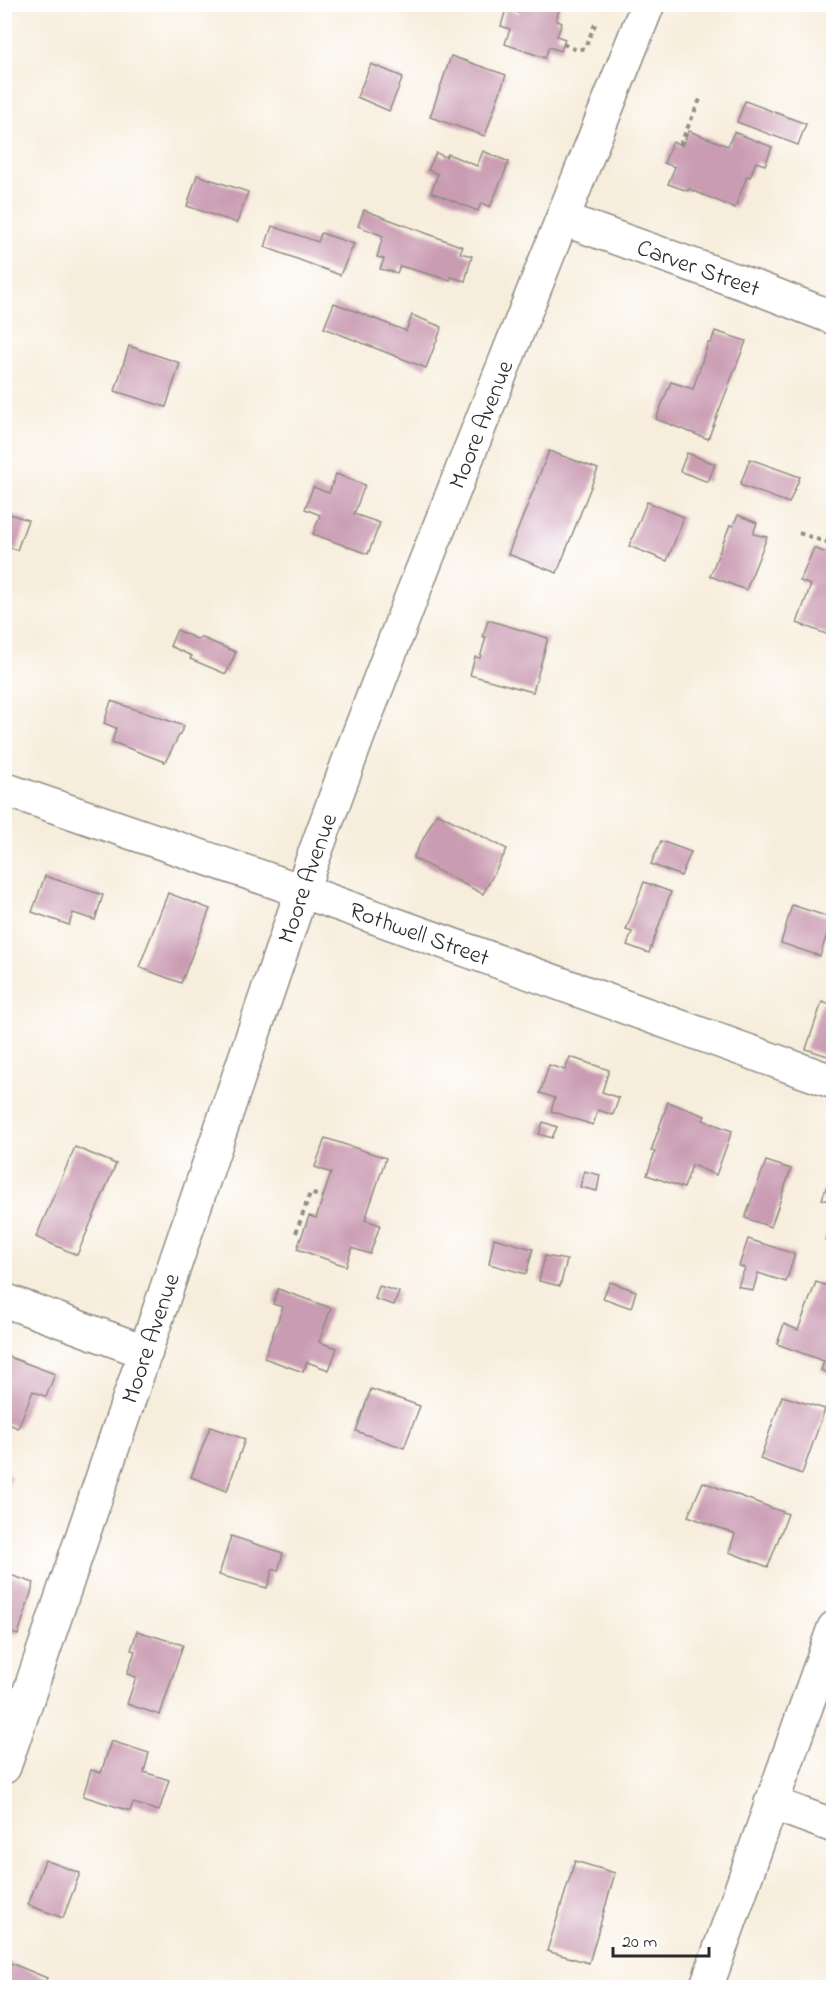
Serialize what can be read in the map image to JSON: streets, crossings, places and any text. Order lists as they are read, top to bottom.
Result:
{
  "streets": {
    "street": ["Carver Street", "Moore Avenue", "Rothwell Street"]
  },
  "crossings": [
    ["Carver Street", "Moore Avenue"],
    ["Moore Avenue", "Rothwell Street"]
  ],
  "scale_bar": "20 m"
}
